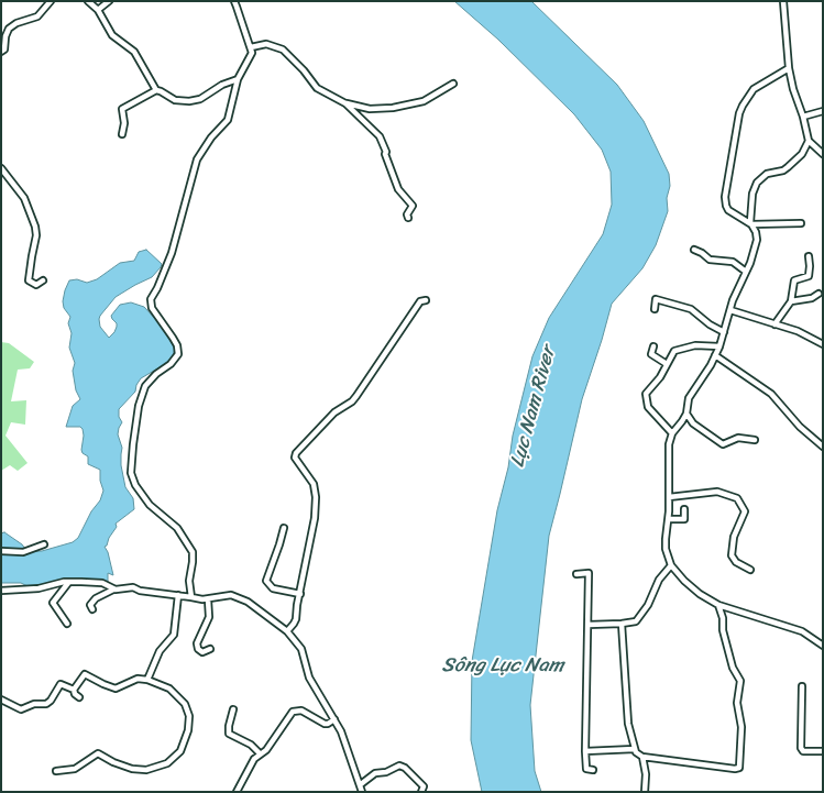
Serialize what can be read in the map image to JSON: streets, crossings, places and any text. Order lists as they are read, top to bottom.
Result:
{
  "water": ["Lục Nam River", "Sông Lục Nam"]
}
